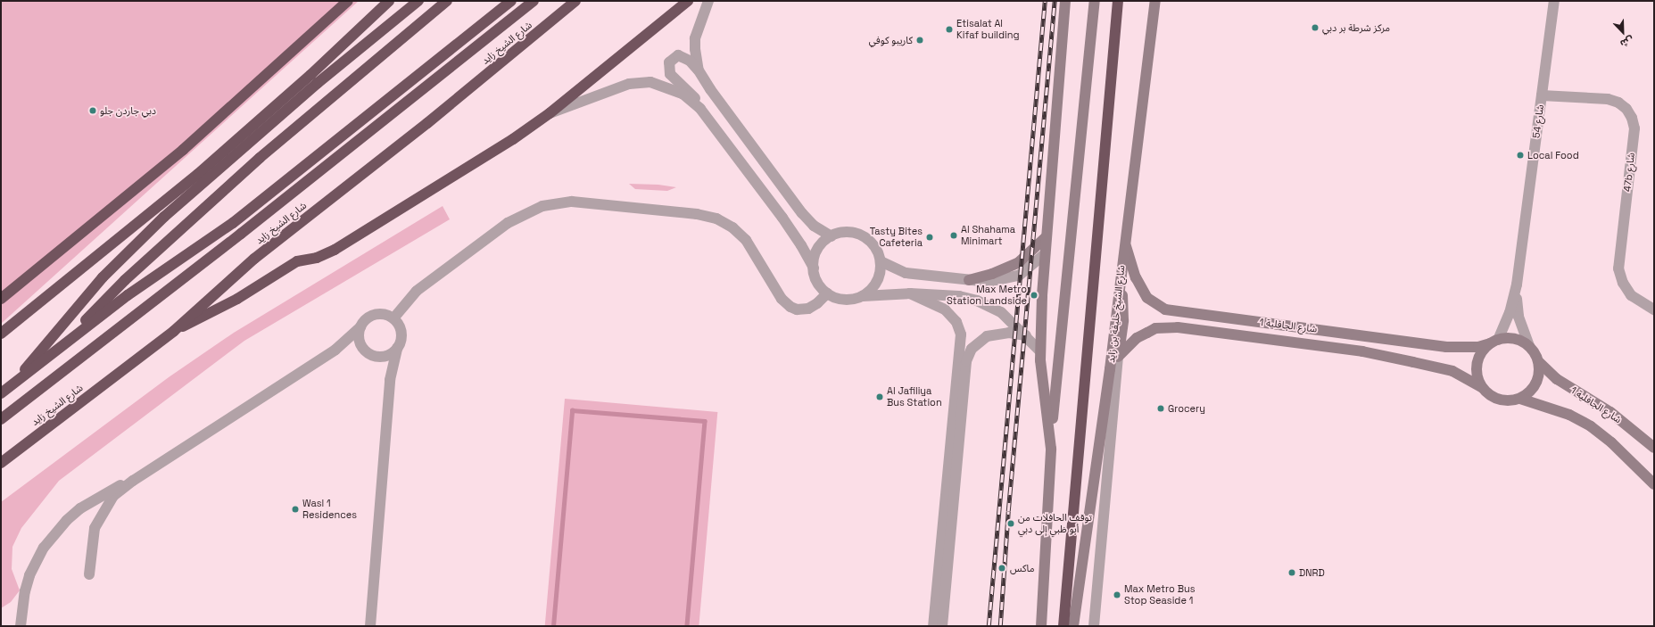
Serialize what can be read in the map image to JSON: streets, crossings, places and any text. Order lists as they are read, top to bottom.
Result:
{
  "streets": {
    "highway": ["شارع الشيخ زايد"],
    "main road": ["شارع الشيخ خليفة بن زايد", "شارع الجافلية 1"],
    "street": ["شارع 54", "47b شارع"]
  },
  "crossings": [
    ["شارع 54", "47b شارع"],
    ["شارع 54", "شارع الجافلية 1"],
    ["شارع الشيخ خليفة بن زايد", "شارع الجافلية 1"]
  ],
  "places": [
    "مركز شرطة بر دبي",
    "Etisalat Al Kifaf building",
    "كاريبو كوفي",
    "دبي جاردن جلو",
    "Local Food",
    "Al Shahama Minimart",
    "Tasty Bites Cafeteria",
    "Max Metro Station Landside",
    "Al Jafiliya Bus Station",
    "Grocery",
    "Wasl 1 Residences",
    "توقف الحافلات من أبو ظبي إلى دبي",
    "ماكس",
    "DNRD",
    "Max Metro Bus Stop Seaside 1"
  ],
  "north": "bottom right"
}
